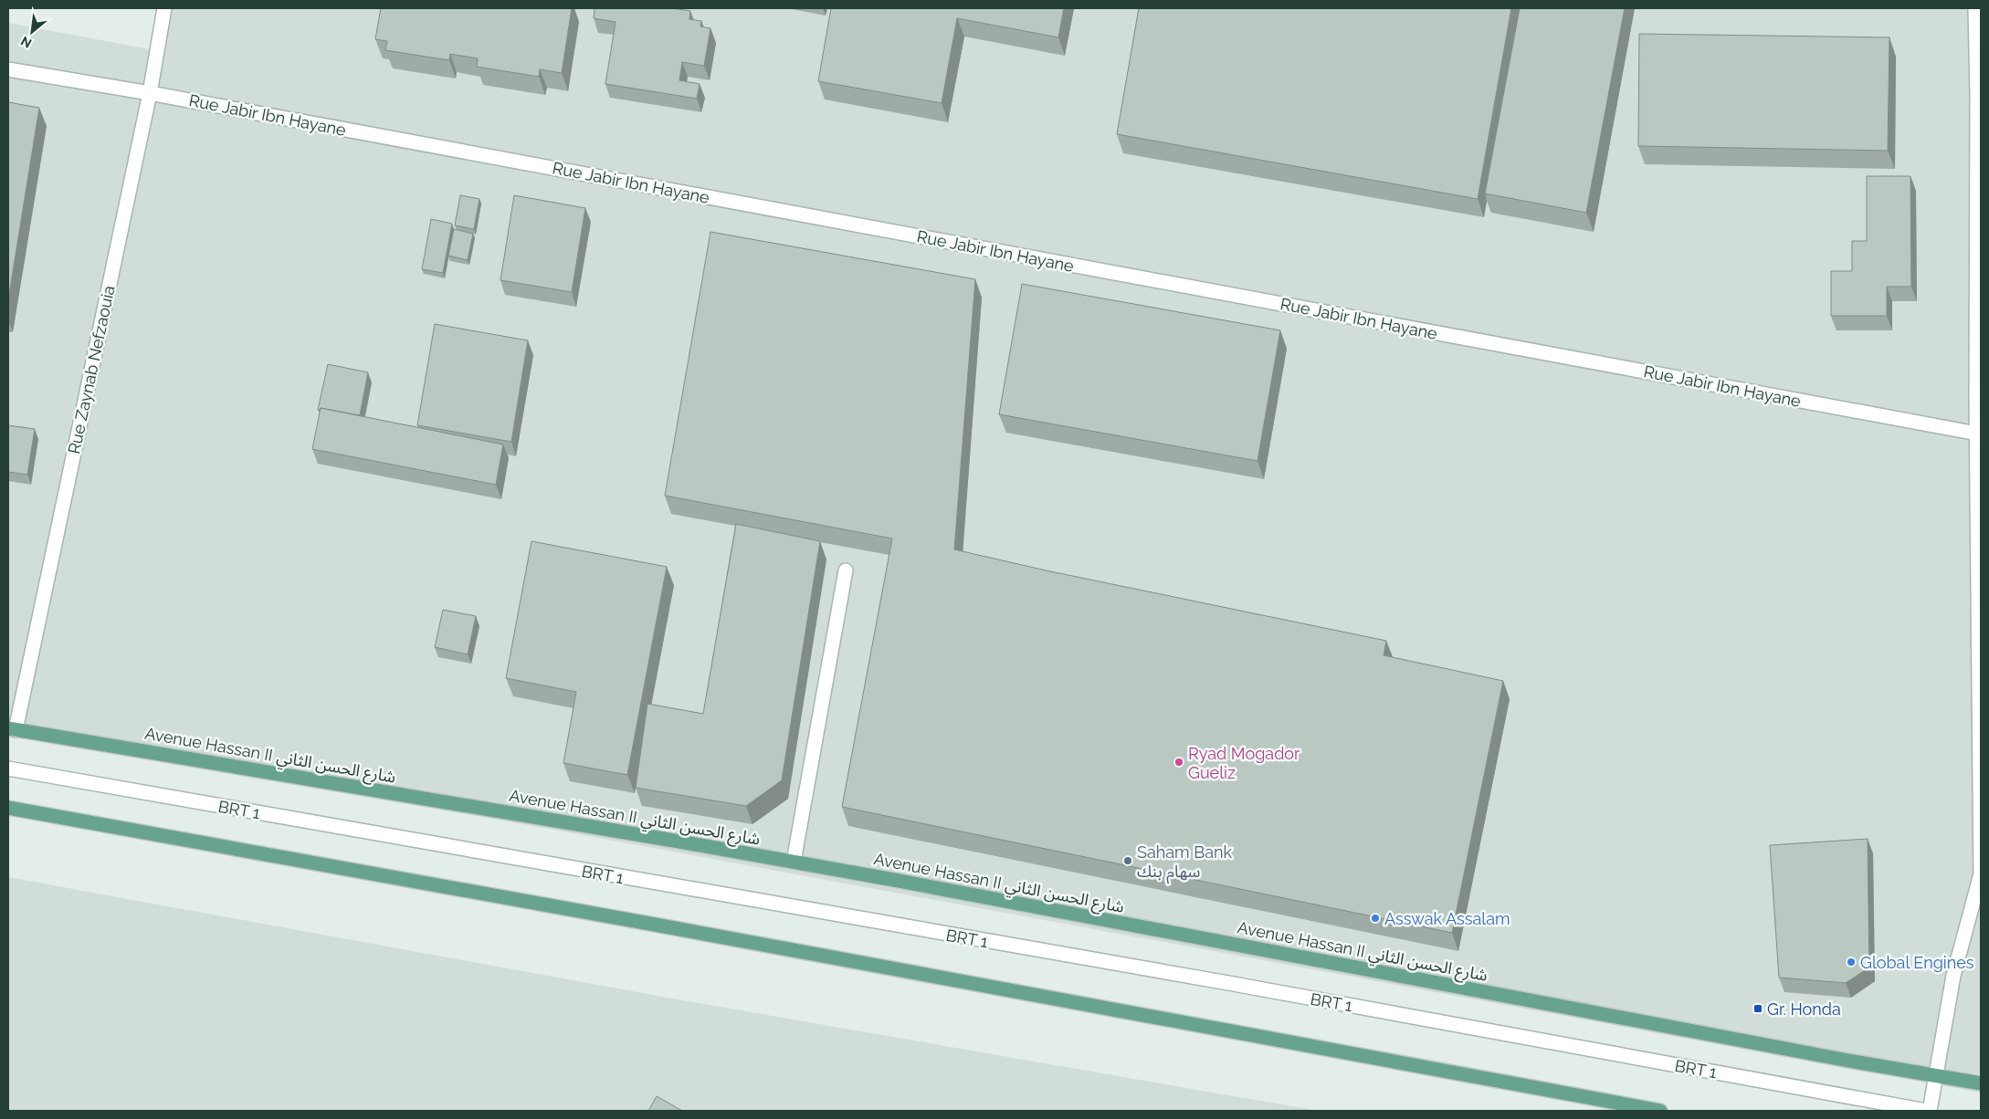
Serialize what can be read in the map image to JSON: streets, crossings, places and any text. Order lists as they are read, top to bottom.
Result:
{
  "streets": {
    "main road": ["Avenue Hassan II شارع الحسن الثاني"],
    "street": ["Rue Jabir Ibn Hayane", "Rue Zaynab Nefzaouia", "BRT 1"]
  },
  "crossings": [
    ["Rue Jabir Ibn Hayane", "Rue Zaynab Nefzaouia"],
    ["Rue Zaynab Nefzaouia", "Avenue Hassan II شارع الحسن الثاني"]
  ],
  "places": {
    "other": [
      "Ryad Mogador Gueliz",
      "Saham Bank سهام بنك",
      "Asswak Assalam",
      "Global Engines"
    ],
    "transit": ["Gr. Honda"]
  },
  "north": "bottom left"
}
